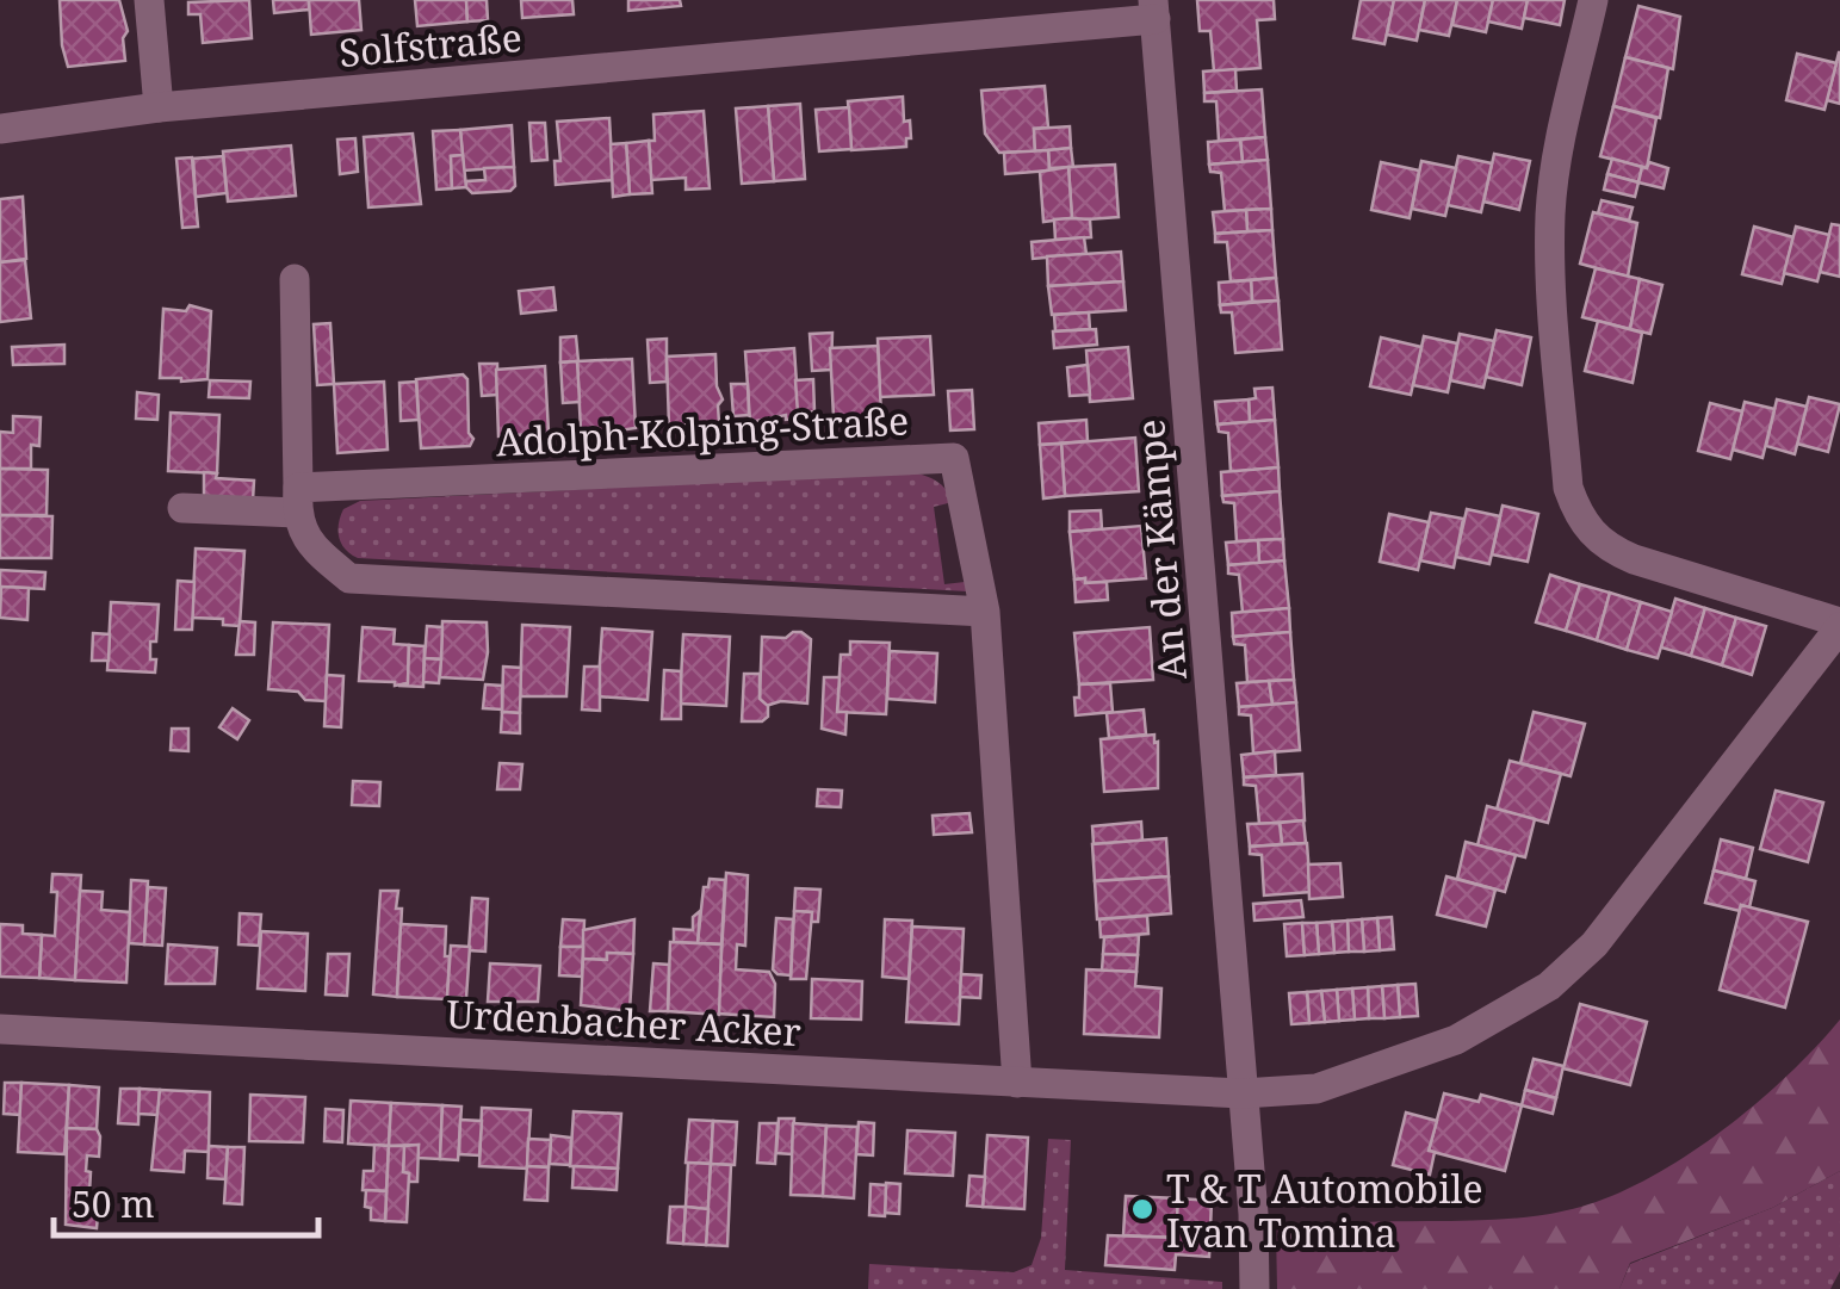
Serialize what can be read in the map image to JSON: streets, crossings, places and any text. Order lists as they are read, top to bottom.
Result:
{
  "streets": {
    "street": [
      "Solfstraße",
      "Adolph-Kolping-Straße",
      "An der Kämpe",
      "Urdenbacher Acker"
    ]
  },
  "crossings": [
    ["Solfstraße", "An der Kämpe"],
    ["Adolph-Kolping-Straße", "Urdenbacher Acker"],
    ["An der Kämpe", "Urdenbacher Acker"]
  ],
  "places": ["T & T Automobile Ivan Tomina"],
  "scale_bar": "50 m"
}
